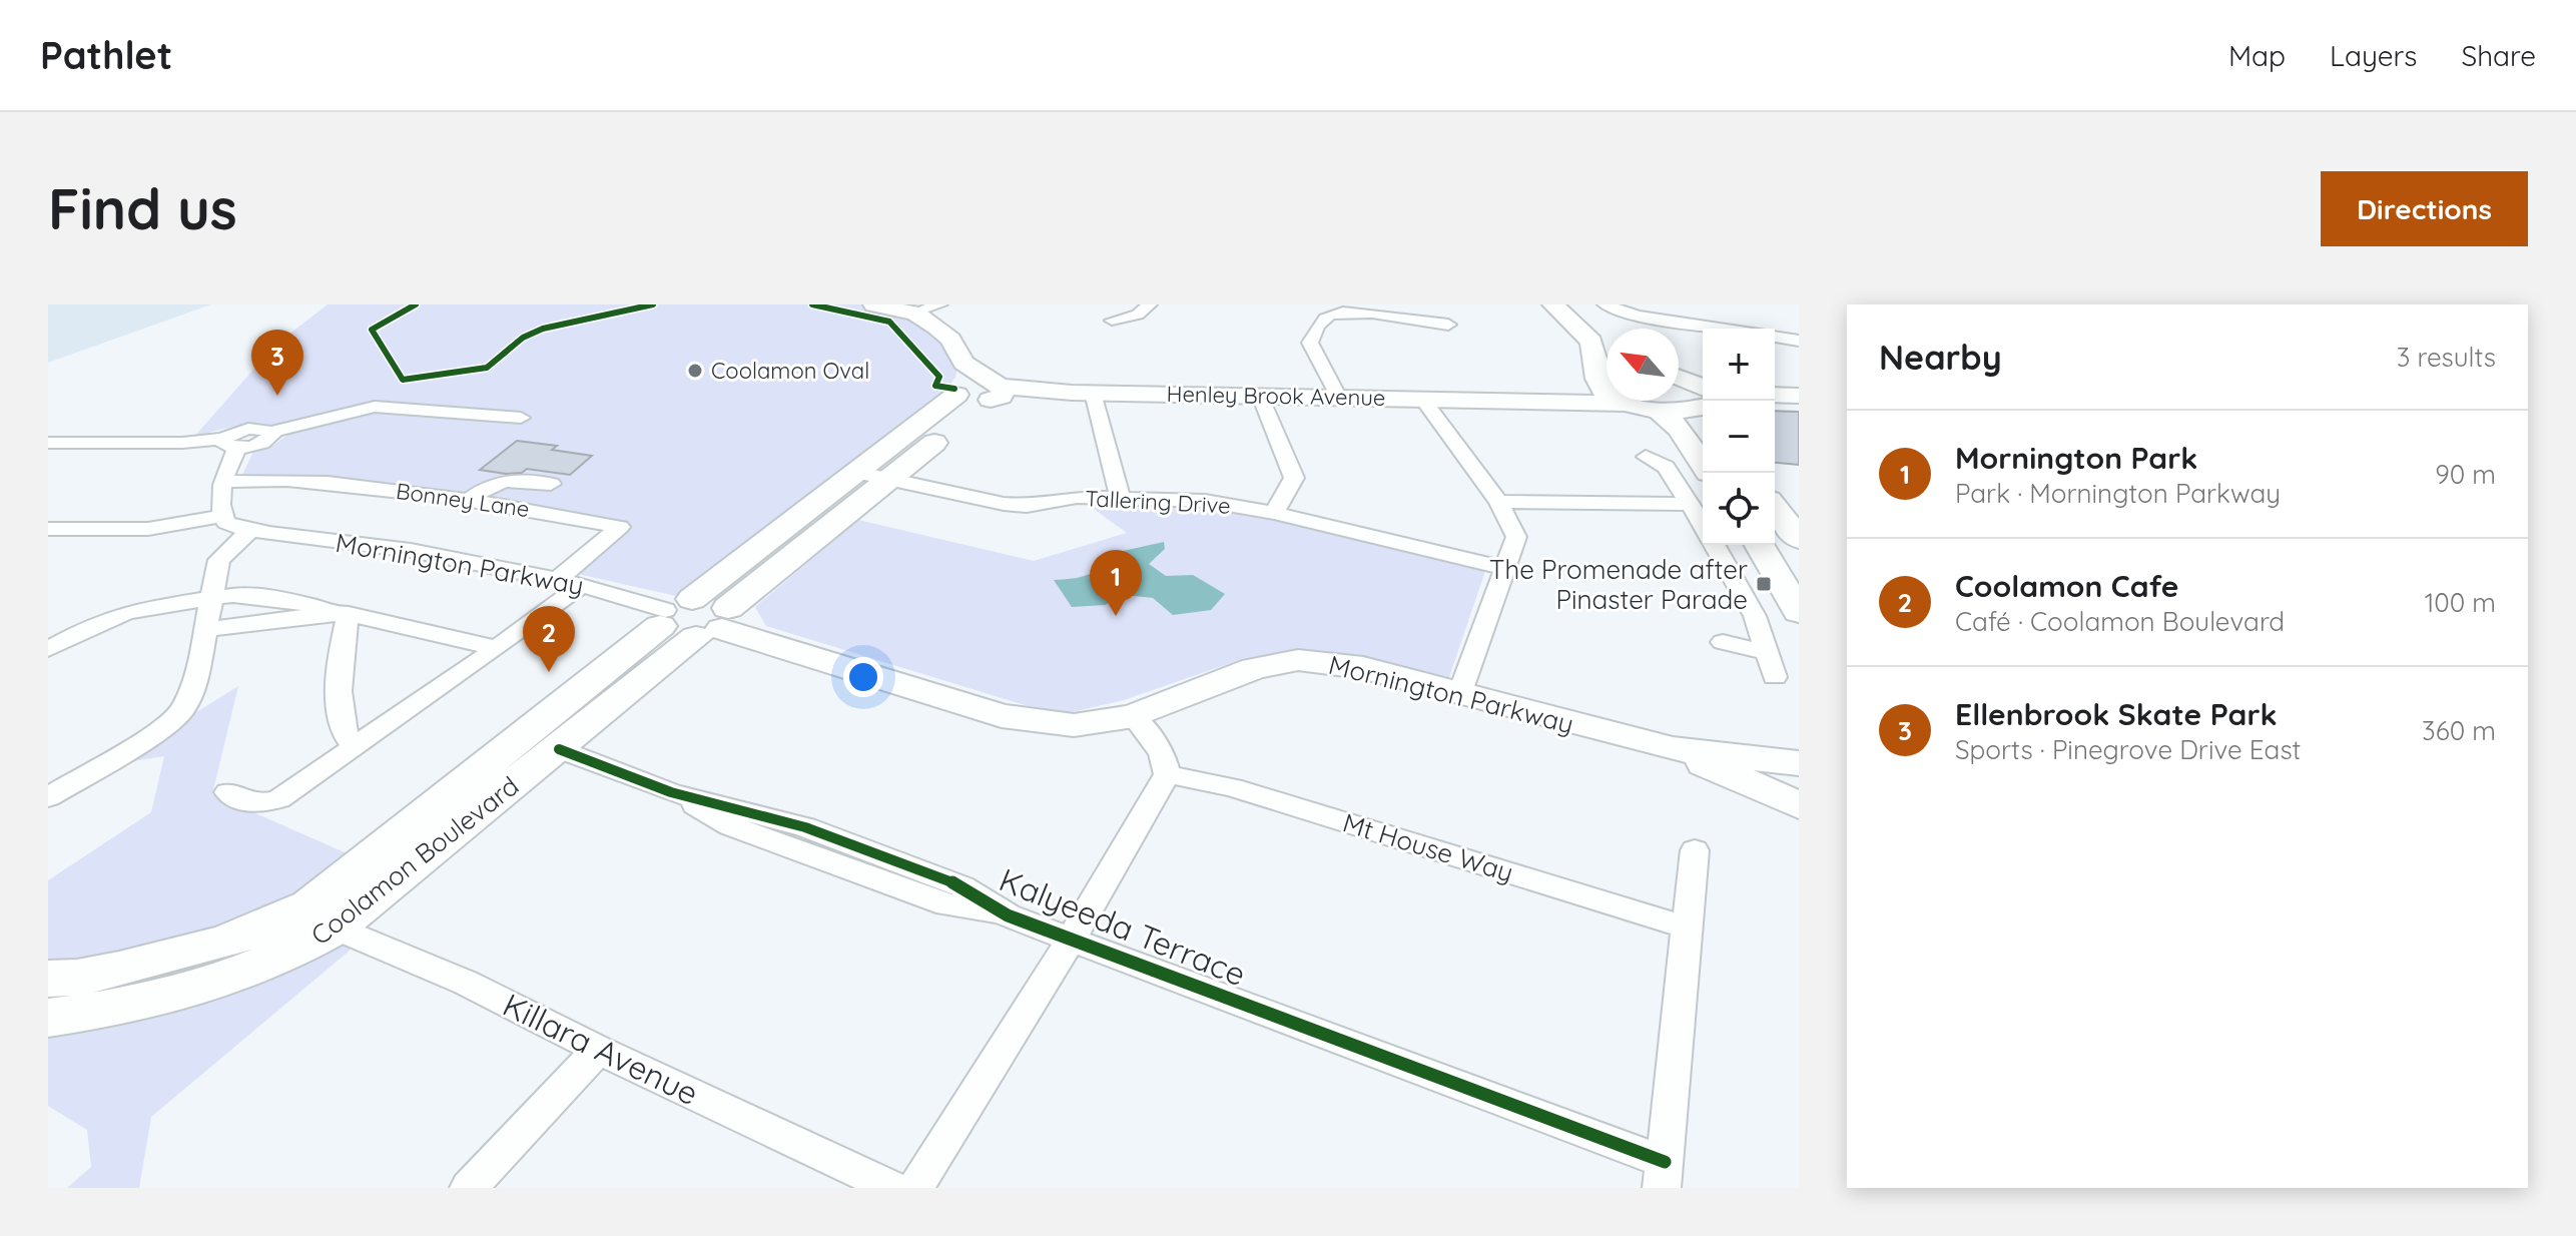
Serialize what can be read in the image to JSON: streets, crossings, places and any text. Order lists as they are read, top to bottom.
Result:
{
  "streets": {
    "street": [
      "Henley Brook Avenue",
      "Bonney Lane",
      "Tallering Drive",
      "Mornington Parkway",
      "Mt House Way",
      "Coolamon Boulevard",
      "Kalyeeda Terrace",
      "Killara Avenue"
    ]
  },
  "crossings": [
    ["Henley Brook Avenue", "Coolamon Boulevard"],
    ["Bonney Lane", "Mornington Parkway"],
    ["Tallering Drive", "Coolamon Boulevard"],
    ["Mornington Parkway", "Coolamon Boulevard"],
    ["Coolamon Boulevard", "Kalyeeda Terrace"],
    ["Coolamon Boulevard", "Killara Avenue"]
  ],
  "places": {
    "other": ["Coolamon Oval"],
    "transit": ["The Promenade after Pinaster Parade"]
  },
  "north": "top left",
  "page": {
    "header": "Pathlet",
    "nav": ["Map", "Layers", "Share"],
    "buttons": "Directions",
    "title": "Find us",
    "heading": ["Nearby", "3 results"],
    "map_buttons": ["+", "−"],
    "pins": ["3", "1", "2"],
    "list": [
      {
        "mark": "1",
        "name": "Mornington Park",
        "note": "Park · Mornington Parkway",
        "value": "90 m"
      },
      {
        "mark": "2",
        "name": "Coolamon Cafe",
        "note": "Café · Coolamon Boulevard",
        "value": "100 m"
      },
      {
        "mark": "3",
        "name": "Ellenbrook Skate Park",
        "note": "Sports · Pinegrove Drive East",
        "value": "360 m"
      }
    ]
  }
}
